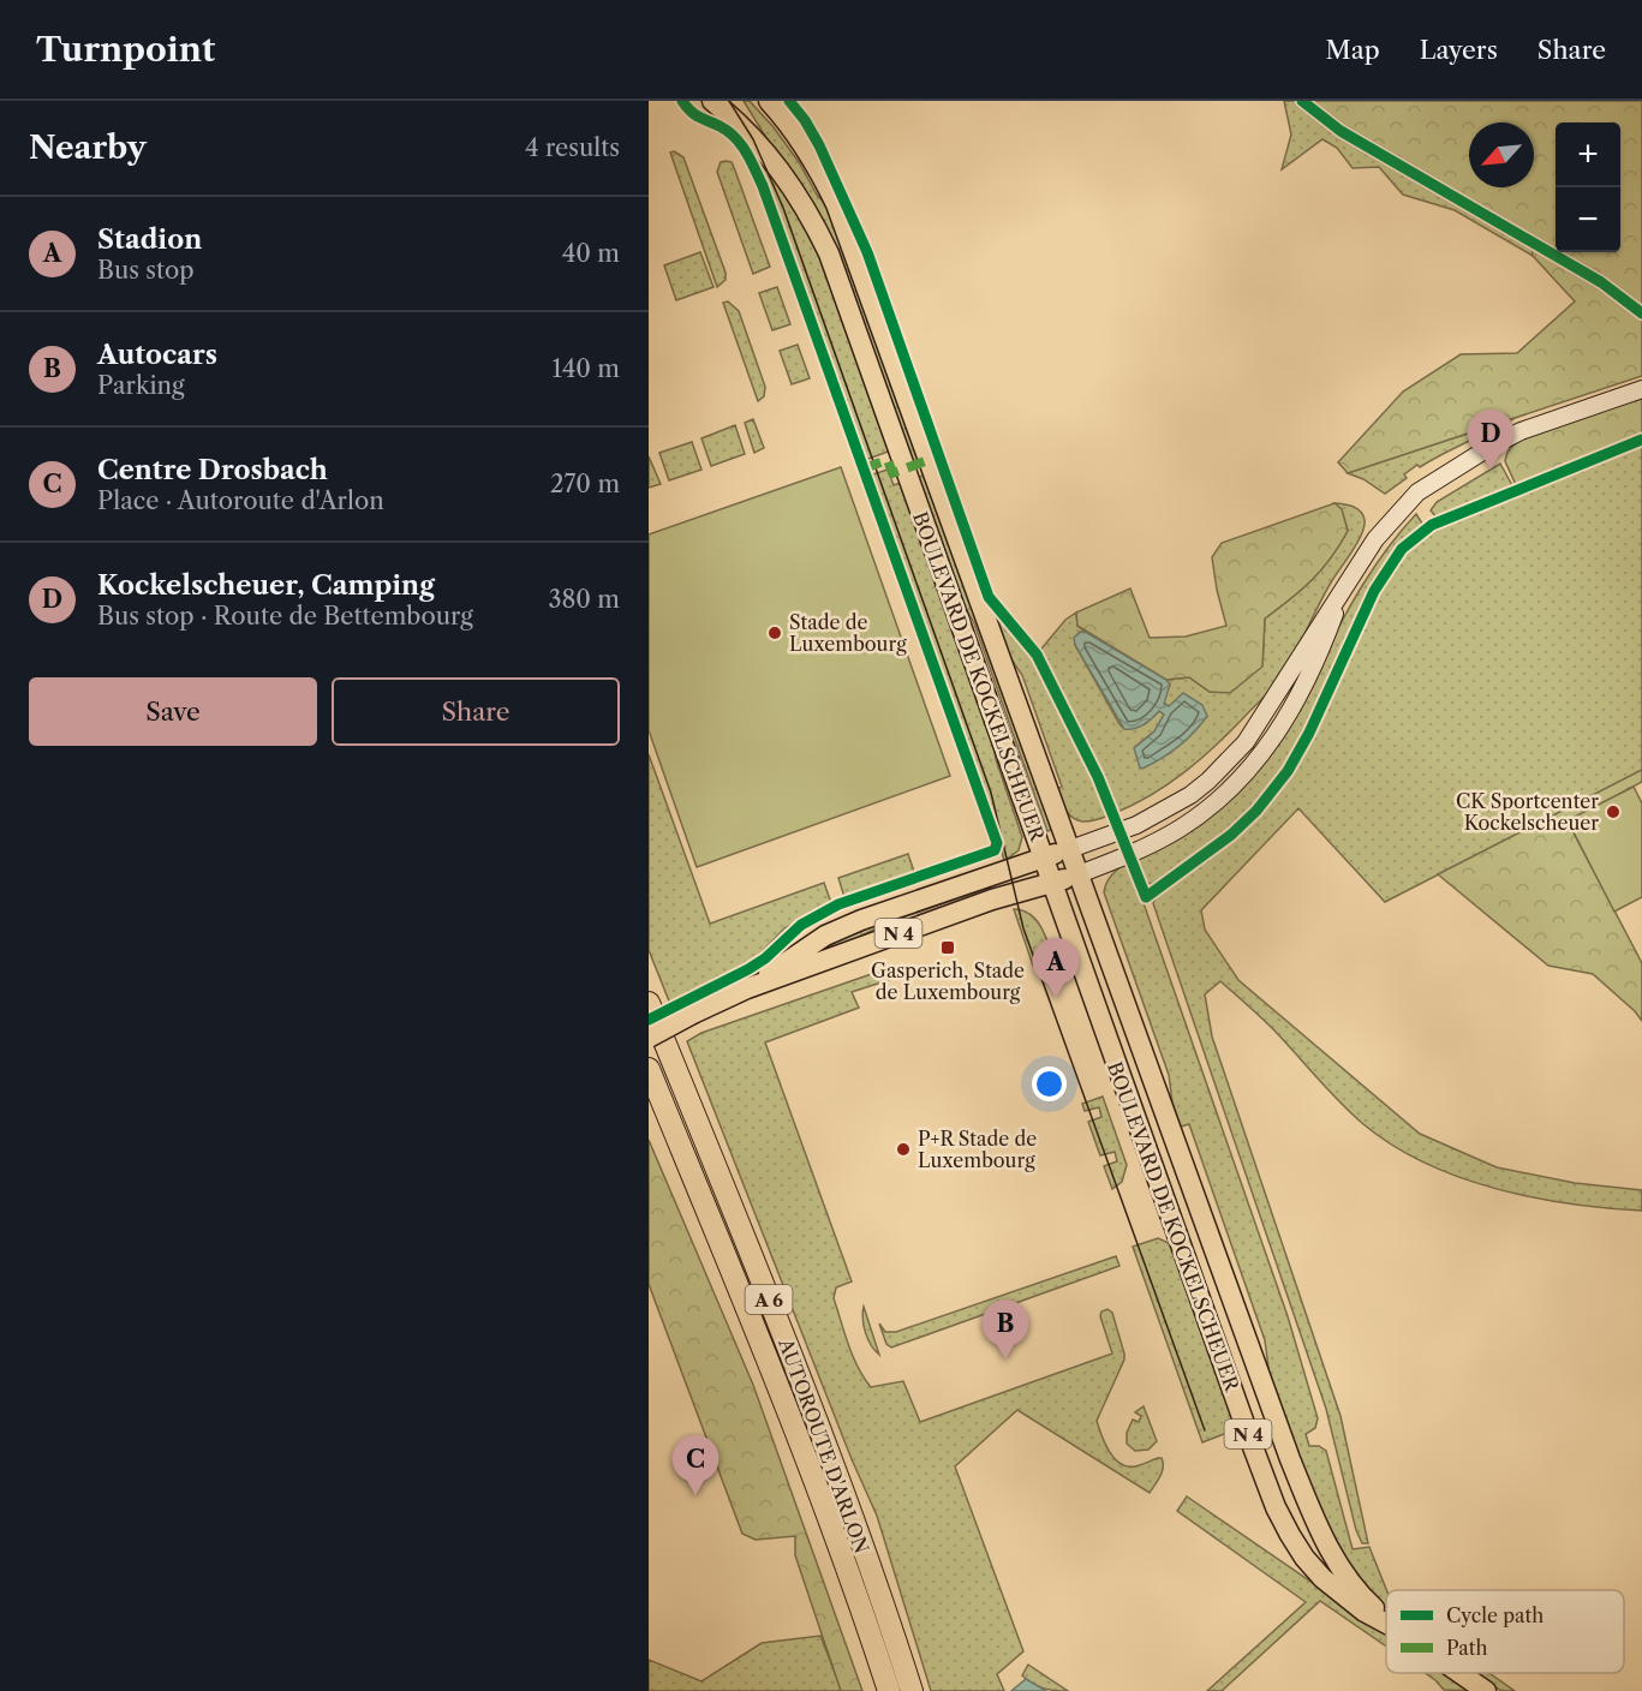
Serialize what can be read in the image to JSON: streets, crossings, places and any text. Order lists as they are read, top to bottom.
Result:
{
  "streets": {
    "highway": ["A 6", "AUTOROUTE D'ARLON"],
    "main road": ["BOULEVARD DE KOCKELSCHEUER", "N 4"]
  },
  "crossings": [
    ["BOULEVARD DE KOCKELSCHEUER", "N 4"]
  ],
  "places": {
    "other": ["Stade de Luxembourg", "CK Sportcenter Kockelscheuer", "P+R Stade de Luxembourg"],
    "transit": ["Gasperich, Stade de Luxembourg"]
  },
  "legend": ["Cycle path", "Path"],
  "north": "bottom left",
  "page": {
    "header": "Turnpoint",
    "nav": ["Map", "Layers", "Share"],
    "heading": ["Nearby", "4 results"],
    "map_buttons": ["+", "−"],
    "list": [
      {
        "mark": "A",
        "name": "Stadion",
        "note": "Bus stop",
        "value": "40 m"
      },
      {
        "mark": "B",
        "name": "Autocars",
        "note": "Parking",
        "value": "140 m"
      },
      {
        "mark": "C",
        "name": "Centre Drosbach",
        "note": "Place · Autoroute d'Arlon",
        "value": "270 m"
      },
      {
        "mark": "D",
        "name": "Kockelscheuer, Camping",
        "note": "Bus stop · Route de Bettembourg",
        "value": "380 m"
      }
    ],
    "pins": [
      "D",
      "A",
      "B",
      "C"
    ],
    "buttons": ["Save", "Share"]
  }
}
